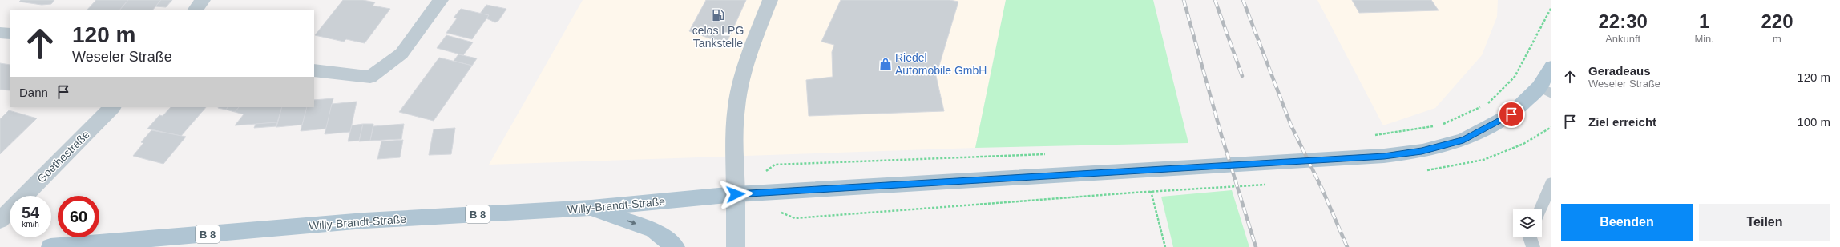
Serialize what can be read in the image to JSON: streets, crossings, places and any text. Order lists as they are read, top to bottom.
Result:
{
  "streets": {
    "main road": ["Willy-Brandt-Straße", "B 8"],
    "street": ["Goethestraße"]
  },
  "crossings": [
    ["Willy-Brandt-Straße", "B 8"]
  ],
  "places": {
    "fuel station": ["celos LPG Tankstelle"],
    "shop": ["Riedel Automobile GmbH"]
  },
  "page": {
    "eta": [
      "22:30",
      "Ankunft",
      "1",
      "Min.",
      "220",
      "m"
    ],
    "turn": ["120 m", "Weseler Straße"],
    "list": [
      {
        "name": "Geradeaus",
        "note": "Weseler Straße",
        "value": "120 m"
      },
      {
        "name": "Ziel erreicht",
        "value": "100 m"
      }
    ],
    "then": "Dann",
    "speed": "54 km/h",
    "limit": "60",
    "buttons": ["Beenden", "Teilen"]
  }
}
